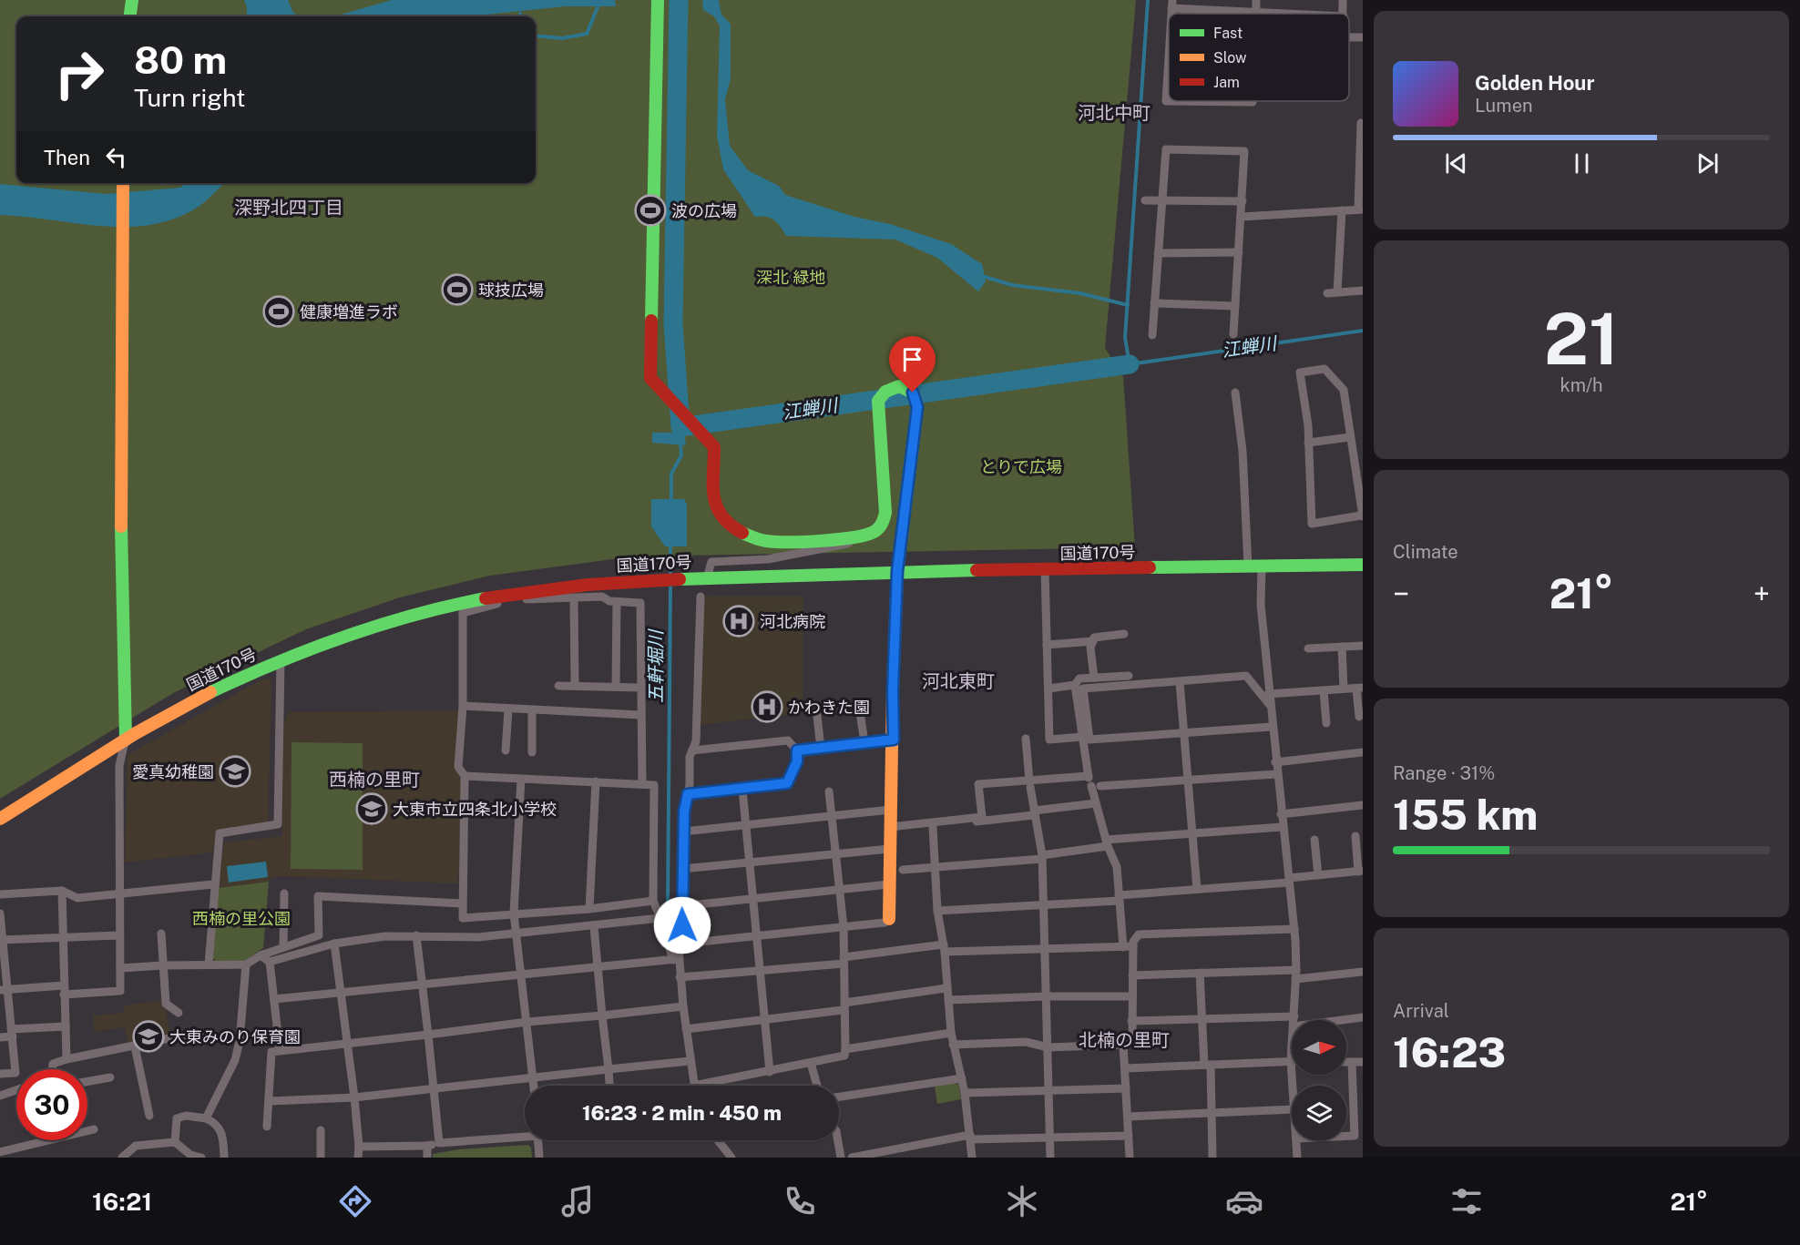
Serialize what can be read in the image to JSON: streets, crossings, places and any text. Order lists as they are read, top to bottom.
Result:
{
  "streets": {
    "main road": ["国道170号"]
  },
  "districts": [
    "河北中町",
    "深野北四丁目",
    "河北東町",
    "西楠の里町",
    "北楠の里町"
  ],
  "water": ["江蝉川", "五軒堀川"],
  "parks": ["深北 緑地", "とりで広場", "西楠の里公園"],
  "places": {
    "sports": ["波の広場", "球技広場", "健康増進ラボ"],
    "hospital": ["河北病院", "かわきた園"],
    "school or university": ["愛真幼稚園", "大東市立四条北小学校", "大東みのり保育園"]
  },
  "legend": ["Fast", "Slow", "Jam"],
  "north": "right",
  "page": {
    "turn": ["80 m", "Turn right"],
    "song": ["Golden Hour", "Lumen"],
    "then": "Then",
    "tile": [
      ["21", "km/h"],
      "Climate",
      ["Range · 31%", "155 km"],
      ["Arrival", "16:23"]
    ],
    "heat": ["−", "21°", "+"],
    "limit": "30",
    "trip": "16:23 · 2 min · 450 m",
    "tabs": ["16:21", "21°"]
  }
}
